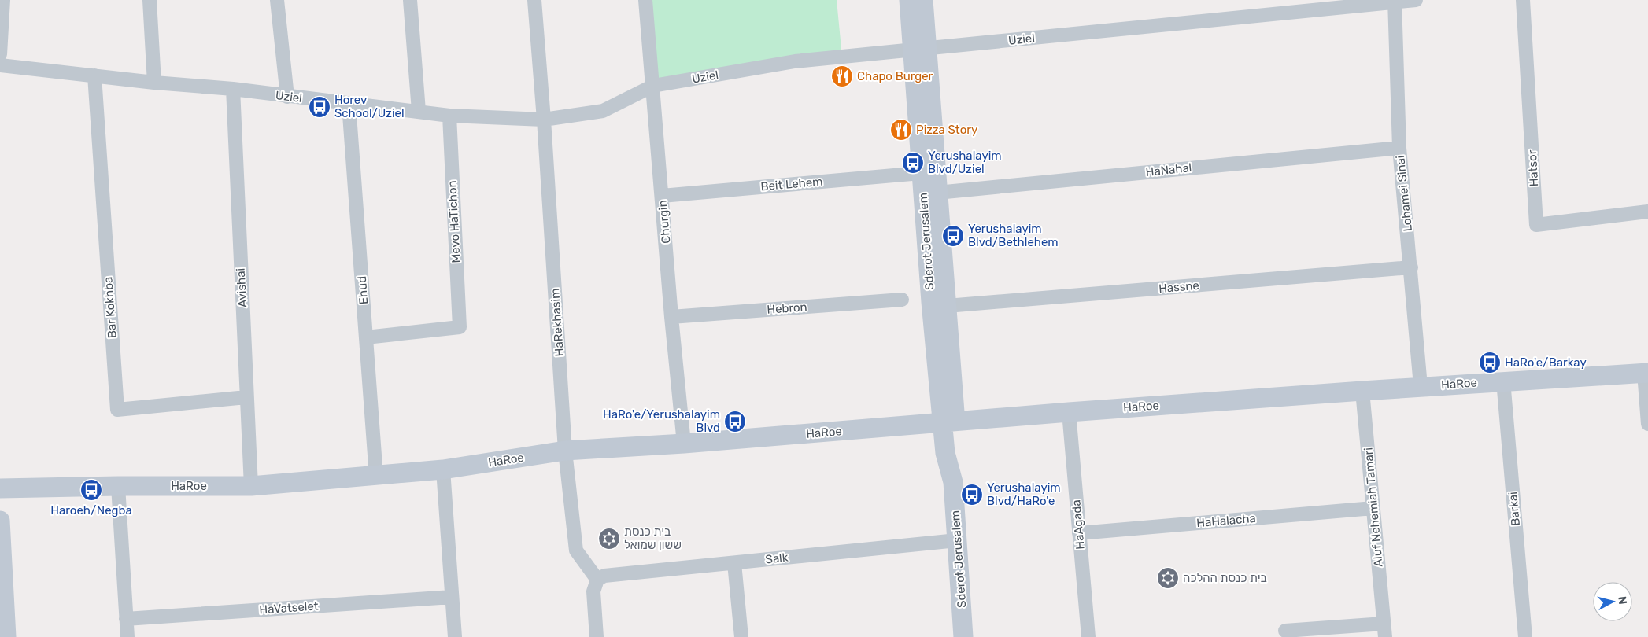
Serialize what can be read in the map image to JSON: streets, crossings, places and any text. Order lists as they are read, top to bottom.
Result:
{
  "streets": {
    "street": [
      "Uziel",
      "Hatsor",
      "HaNahal",
      "Beit Lehem",
      "Lohamei Sinai",
      "Mevo HaTichon",
      "Churgin",
      "Sderot Jerusalem",
      "Hassne",
      "Avishai",
      "Ehud",
      "Bar Kokhba",
      "Hebron",
      "HaRekhasim",
      "HaRoe",
      "Aluf Nehemiah Tamari",
      "Barkai",
      "HaHalacha",
      "HaAgada",
      "Salk",
      "HaVatselet"
    ]
  },
  "crossings": [
    ["Uziel", "Lohamei Sinai"],
    ["Uziel", "Mevo HaTichon"],
    ["Uziel", "Churgin"],
    ["Uziel", "Sderot Jerusalem"],
    ["Uziel", "Avishai"],
    ["Uziel", "Ehud"],
    ["Uziel", "Bar Kokhba"],
    ["Uziel", "HaRekhasim"],
    ["HaNahal", "Lohamei Sinai"],
    ["HaNahal", "Sderot Jerusalem"],
    ["Beit Lehem", "Churgin"],
    ["Beit Lehem", "Sderot Jerusalem"],
    ["Lohamei Sinai", "Hassne"],
    ["Lohamei Sinai", "HaRoe"],
    ["Mevo HaTichon", "Ehud"],
    ["Churgin", "Hebron"],
    ["Churgin", "HaRoe"],
    ["Sderot Jerusalem", "Hassne"],
    ["Sderot Jerusalem", "HaRoe"],
    ["Sderot Jerusalem", "Salk"],
    ["Avishai", "Bar Kokhba"],
    ["Avishai", "HaRoe"],
    ["Ehud", "HaRoe"],
    ["HaRekhasim", "HaRoe"],
    ["HaRekhasim", "Salk"],
    ["HaRoe", "Aluf Nehemiah Tamari"],
    ["HaRoe", "Barkai"],
    ["HaRoe", "HaAgada"],
    ["Aluf Nehemiah Tamari", "HaHalacha"],
    ["HaHalacha", "HaAgada"]
  ],
  "places": {
    "restaurant": ["Chapo Burger", "Pizza Story"],
    "bus stop": [
      "Horev School/Uziel",
      "Yerushalayim Blvd/Uziel",
      "Yerushalayim Blvd/Bethlehem",
      "HaRo'e/Barkay",
      "HaRo'e/Yerushalayim Blvd",
      "Haroeh/Negba",
      "Yerushalayim Blvd/HaRo'e"
    ],
    "synagogue": ["בית כנסת ששון שמואל", "בית כנסת ההלכה"]
  },
  "north": "right"
}
